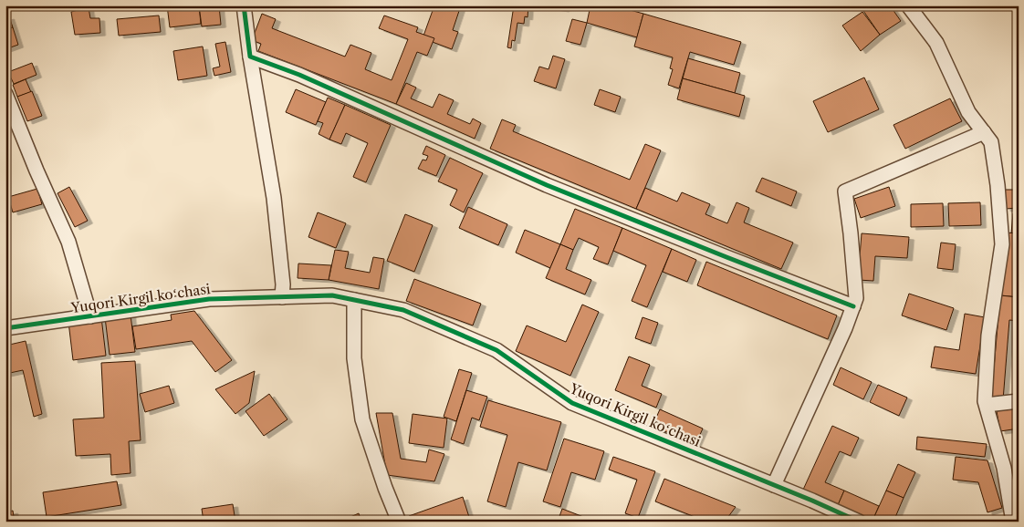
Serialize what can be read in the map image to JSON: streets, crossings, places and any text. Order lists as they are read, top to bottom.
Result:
{
  "streets": {
    "street": ["Yuqori Kirgil koʻchasi"]
  }
}
